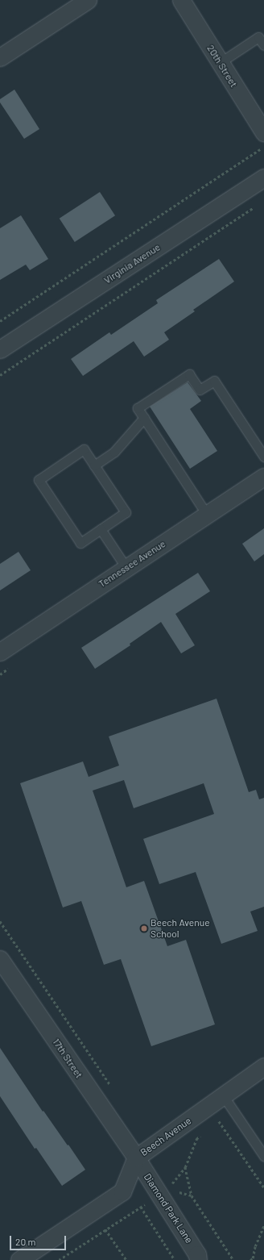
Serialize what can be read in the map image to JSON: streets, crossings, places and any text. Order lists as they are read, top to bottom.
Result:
{
  "streets": {
    "street": [
      "20th Street",
      "Virginia Avenue",
      "Tennessee Avenue",
      "17th Street",
      "Beech Avenue",
      "Diamond Park Lane"
    ]
  },
  "crossings": [
    ["17th Street", "Beech Avenue"],
    ["17th Street", "Diamond Park Lane"],
    ["Beech Avenue", "Diamond Park Lane"]
  ],
  "places": ["Beech Avenue School"],
  "scale_bar": "20 m"
}
